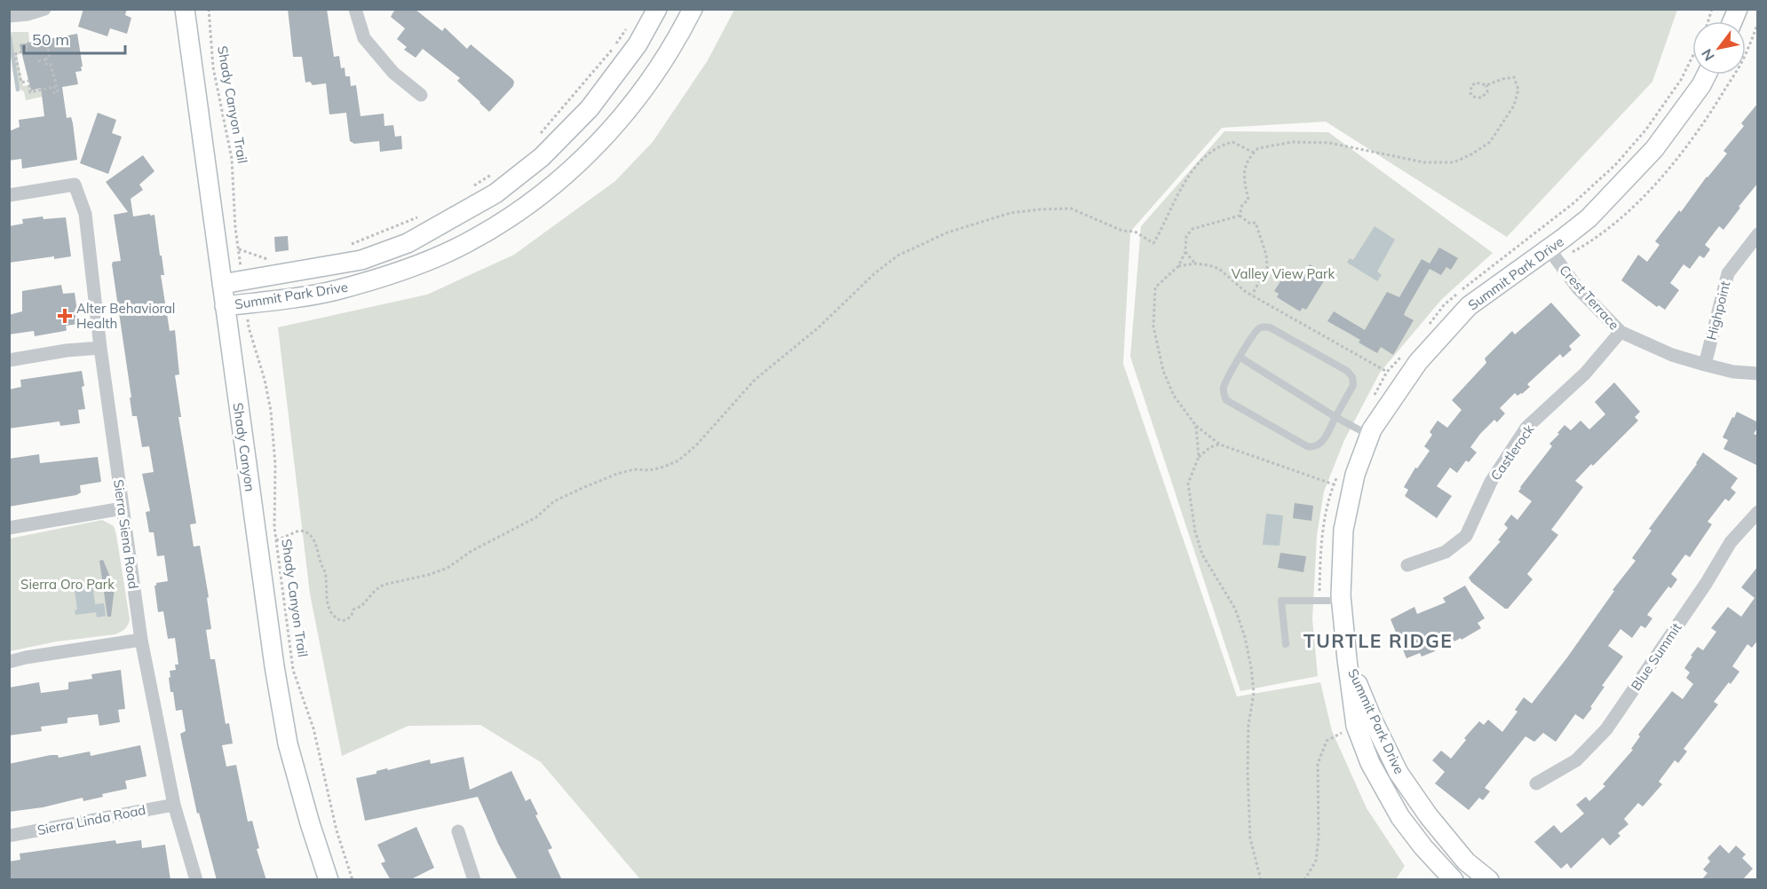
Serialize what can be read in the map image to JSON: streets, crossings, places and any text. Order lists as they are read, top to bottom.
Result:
{
  "streets": {
    "street": [
      "Summit Park Drive",
      "Crest Terrace",
      "Highpoint",
      "Shady Canyon",
      "Castlerock",
      "Sierra Siena Road",
      "Blue Summit",
      "Sierra Linda Road"
    ],
    "path": ["Shady Canyon Trail"]
  },
  "crossings": [
    ["Summit Park Drive", "Crest Terrace"],
    ["Summit Park Drive", "Shady Canyon"],
    ["Crest Terrace", "Highpoint"],
    ["Crest Terrace", "Castlerock"],
    ["Sierra Siena Road", "Sierra Linda Road"]
  ],
  "districts": ["TURTLE RIDGE"],
  "parks": ["Valley View Park", "Sierra Oro Park"],
  "places": {
    "health": ["Alter Behavioral Health"]
  },
  "scale_bar": "50 m",
  "north": "bottom left"
}
